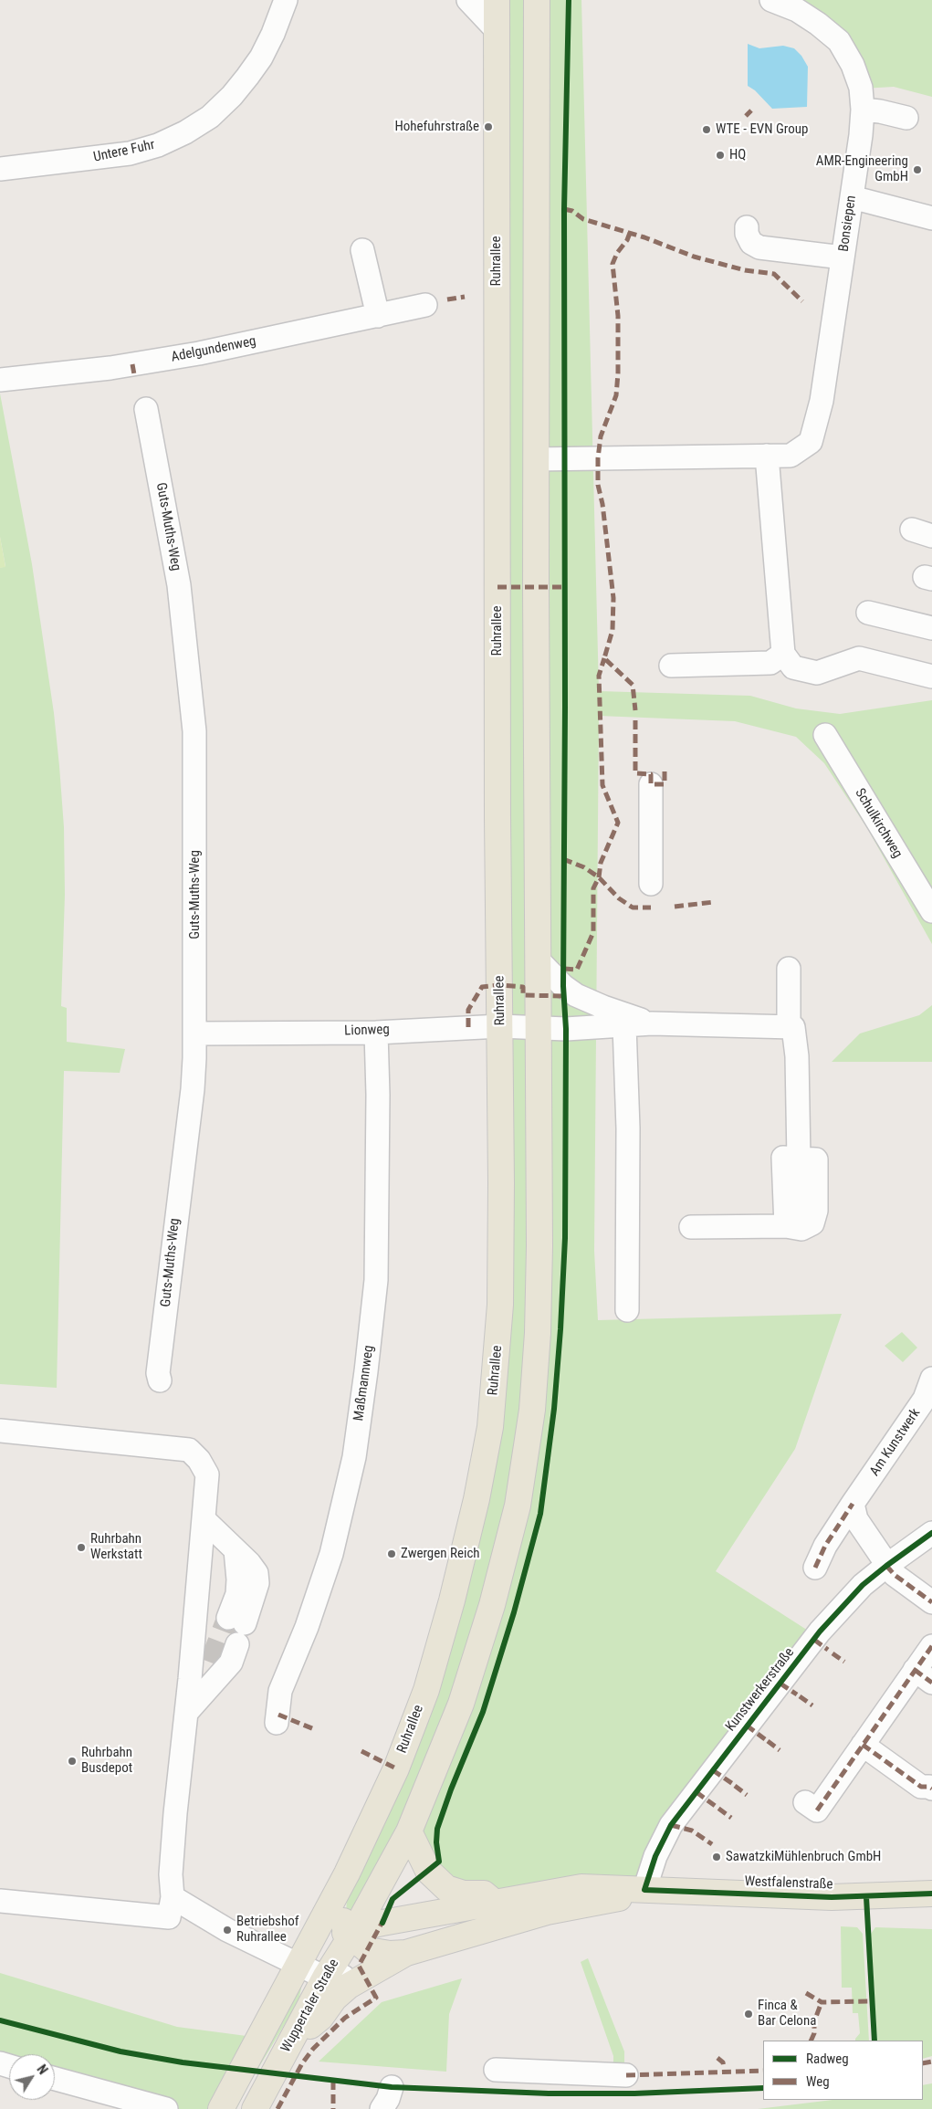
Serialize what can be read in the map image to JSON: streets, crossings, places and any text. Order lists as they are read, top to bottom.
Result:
{
  "streets": {
    "main road": ["Ruhrallee", "Westfalenstraße", "Wuppertaler Straße"],
    "street": [
      "Untere Fuhr",
      "Bonsiepen",
      "Adelgundenweg",
      "Guts-Muths-Weg",
      "Schulkirchweg",
      "Lionweg",
      "Maßmannweg",
      "Am Kunstwerk",
      "Kunstwerkerstraße"
    ]
  },
  "crossings": [
    ["Ruhrallee", "Lionweg"],
    ["Ruhrallee", "Westfalenstraße"],
    ["Guts-Muths-Weg", "Lionweg"],
    ["Lionweg", "Maßmannweg"],
    ["Kunstwerkerstraße", "Westfalenstraße"],
    ["Westfalenstraße", "Wuppertaler Straße"]
  ],
  "places": [
    "Hohefuhrstraße",
    "WTE - EVN Group",
    "HQ",
    "AMR-Engineering GmbH",
    "Ruhrbahn Werkstatt",
    "Zwergen Reich",
    "Ruhrbahn Busdepot",
    "SawatzkiMühlenbruch GmbH",
    "Betriebshof Ruhrallee",
    "Finca & Bar Celona"
  ],
  "legend": ["Radweg", "Weg"],
  "north": "top right"
}
